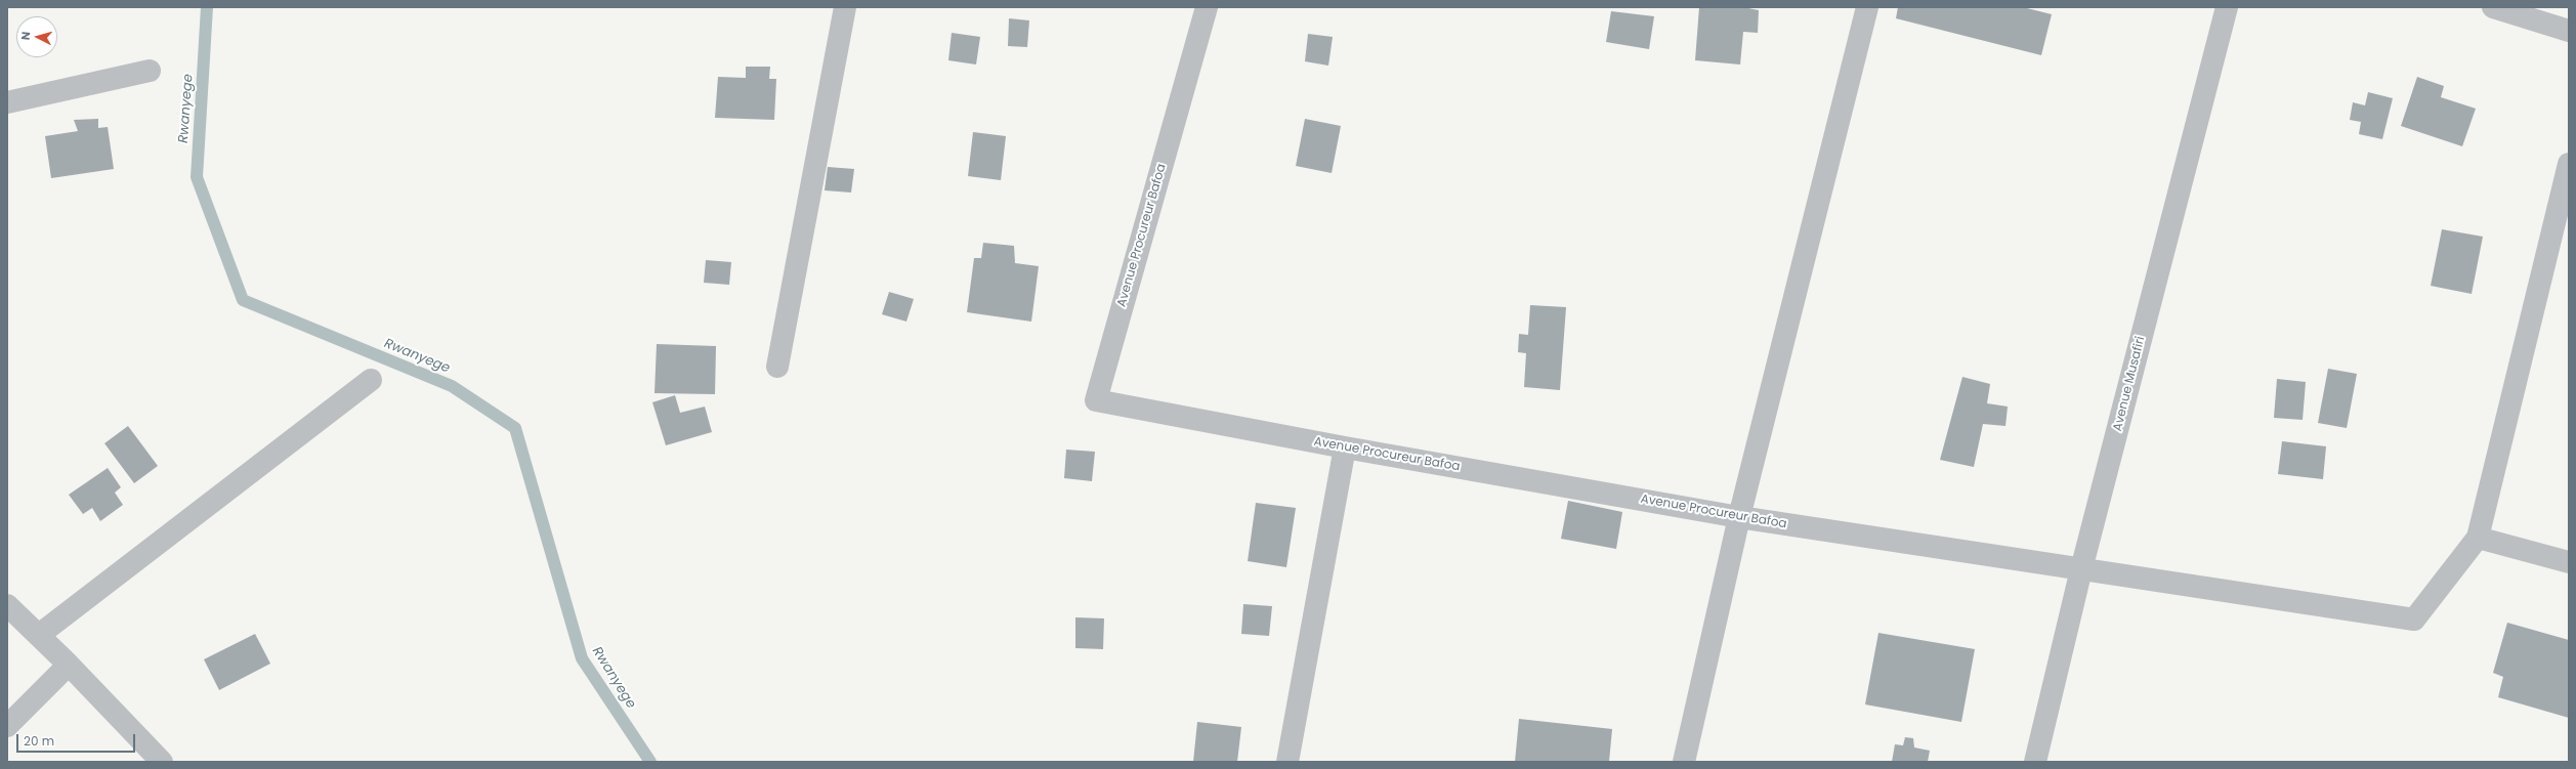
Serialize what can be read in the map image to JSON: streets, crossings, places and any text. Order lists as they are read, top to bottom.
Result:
{
  "streets": {
    "street": ["Avenue Procureur Bafoa", "Avenue Musafiri"]
  },
  "crossings": [
    ["Avenue Procureur Bafoa", "Avenue Musafiri"]
  ],
  "water": ["Rwanyege"],
  "scale_bar": "20 m",
  "north": "left"
}
